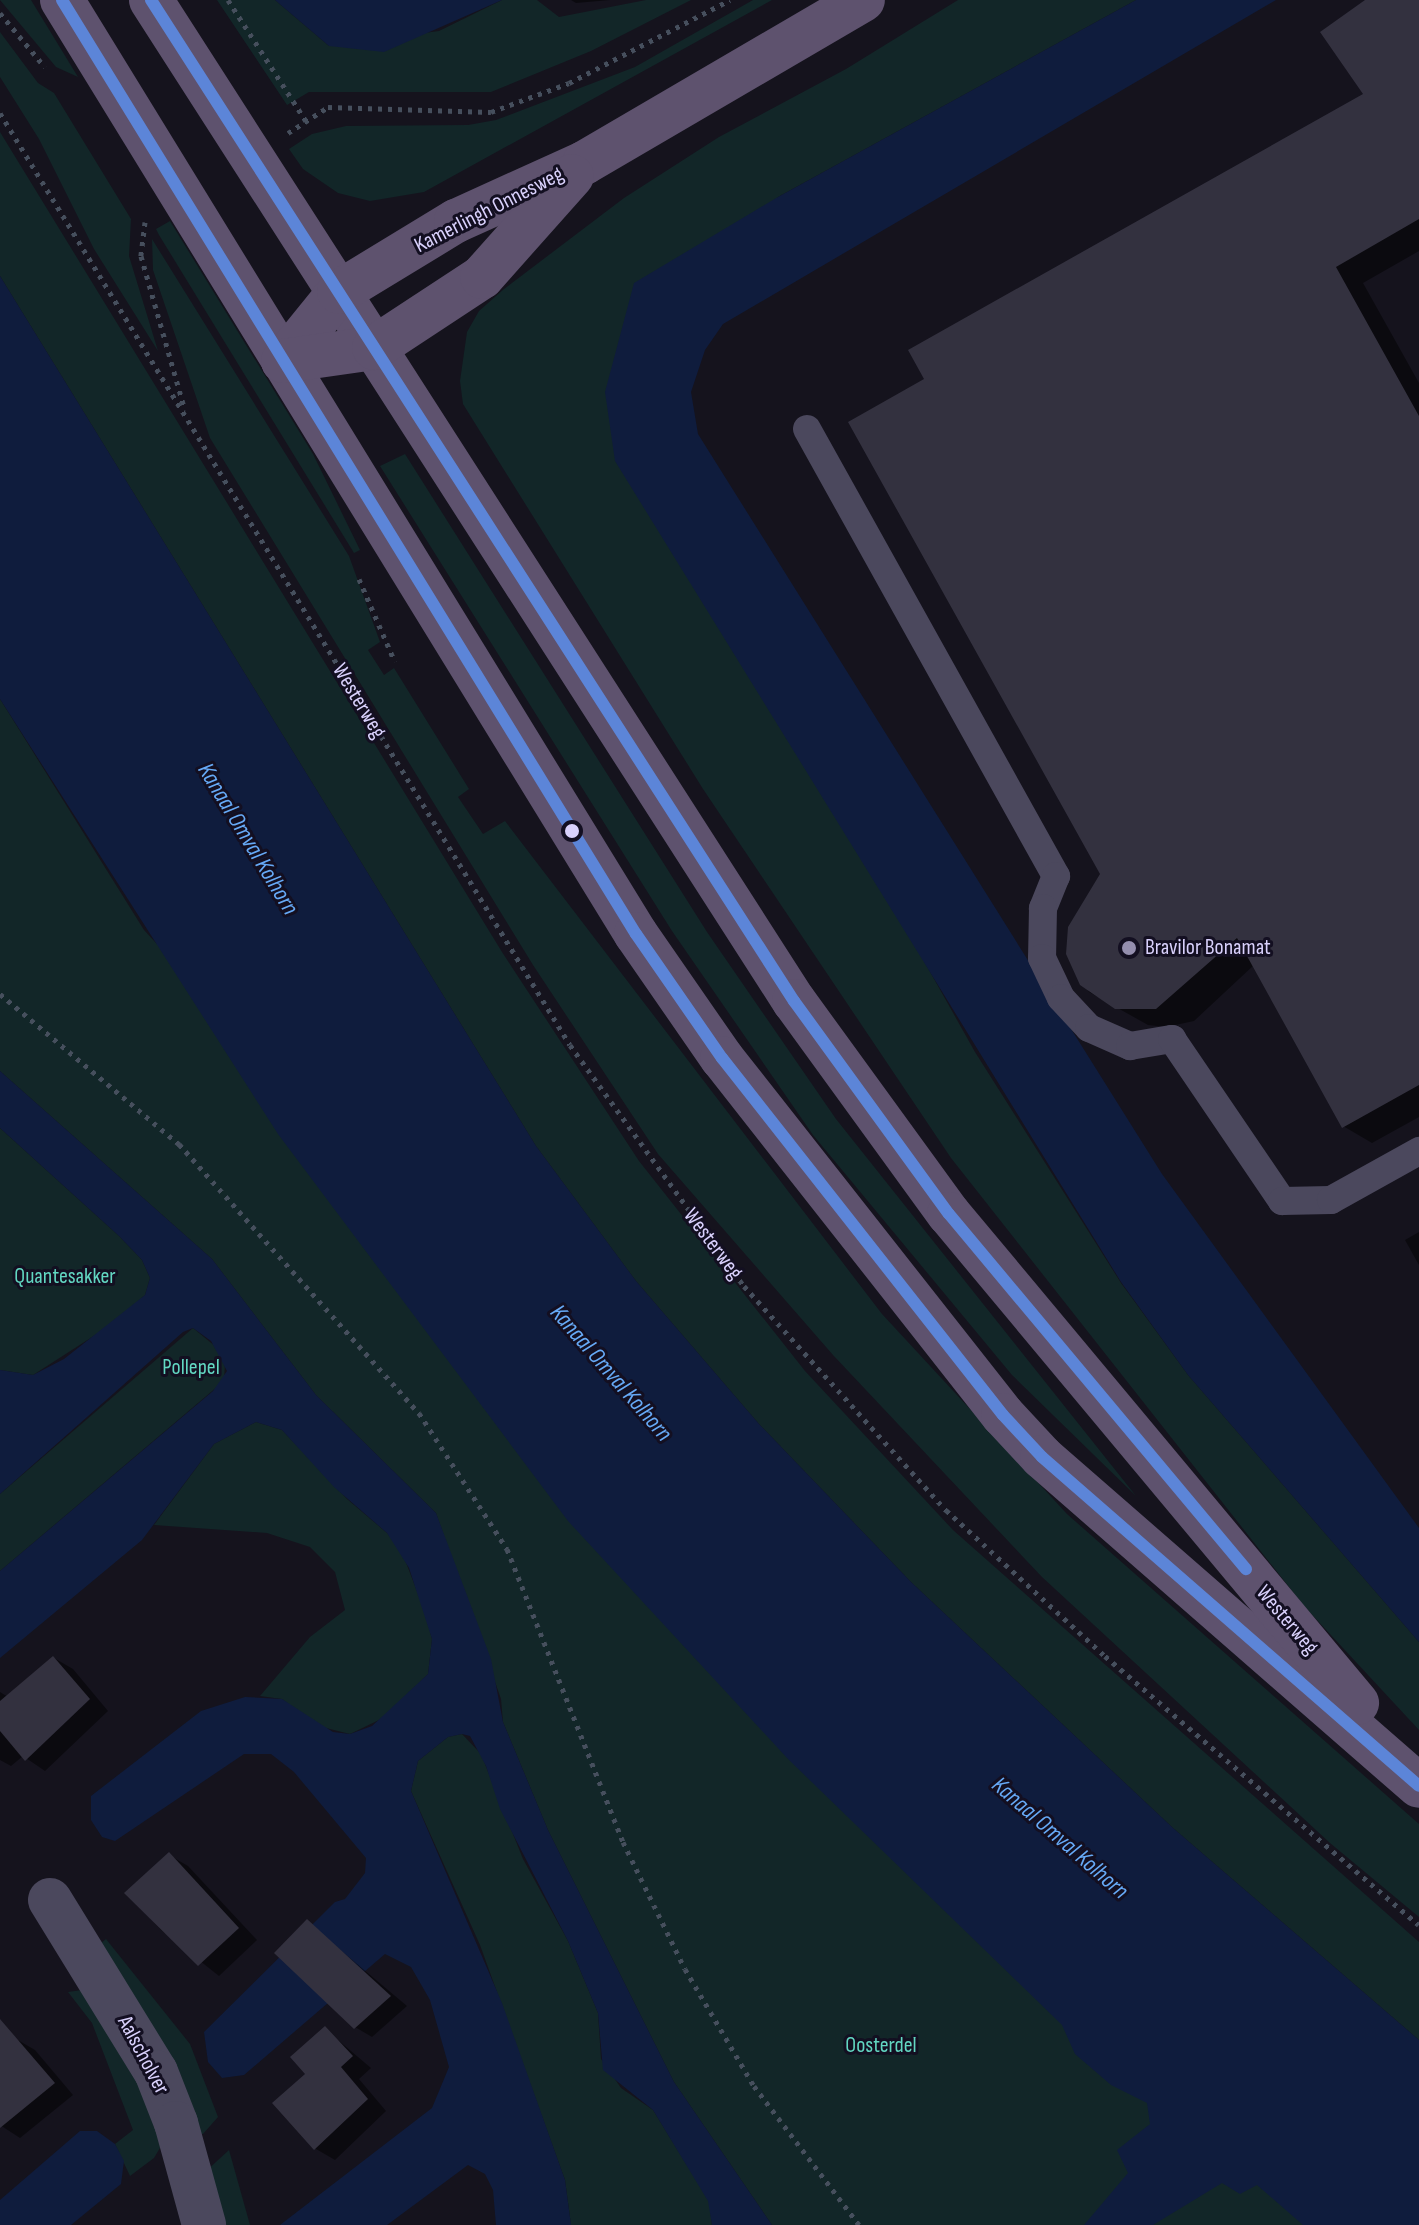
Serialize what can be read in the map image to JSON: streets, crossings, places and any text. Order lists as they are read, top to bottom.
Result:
{
  "streets": {
    "main road": ["Kamerlingh Onnesweg", "Westerweg"],
    "street": ["Aalscholver"]
  },
  "crossings": [
    ["Kamerlingh Onnesweg", "Westerweg"]
  ],
  "water": ["Kanaal Omval Kolhorn"],
  "parks": ["Quantesakker", "Pollepel", "Oosterdel"],
  "places": ["Bravilor Bonamat"]
}
